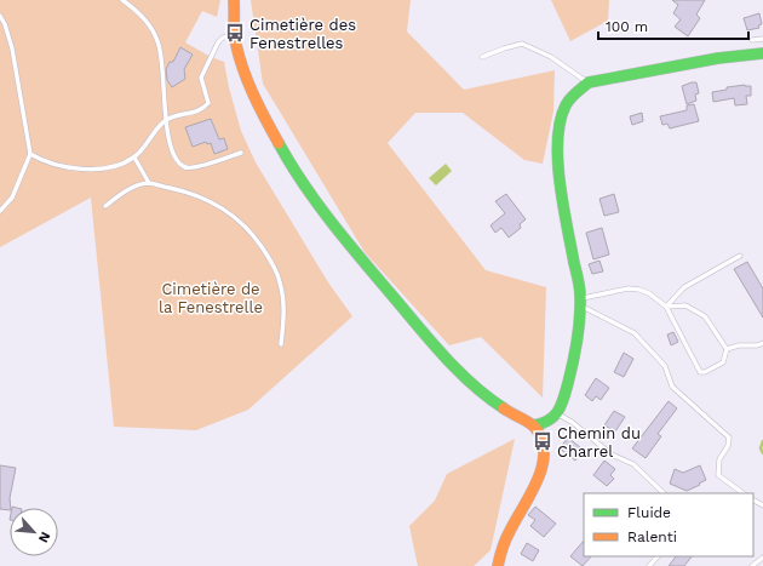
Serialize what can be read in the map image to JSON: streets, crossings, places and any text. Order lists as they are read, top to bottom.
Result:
{
  "parks": ["Cimetière de la Fenestrelle"],
  "places": {
    "bus stop": ["Cimetière des Fenestrelles", "Chemin du Charrel"]
  },
  "legend": ["Fluide", "Ralenti"],
  "scale_bar": "100 m",
  "north": "bottom right"
}
